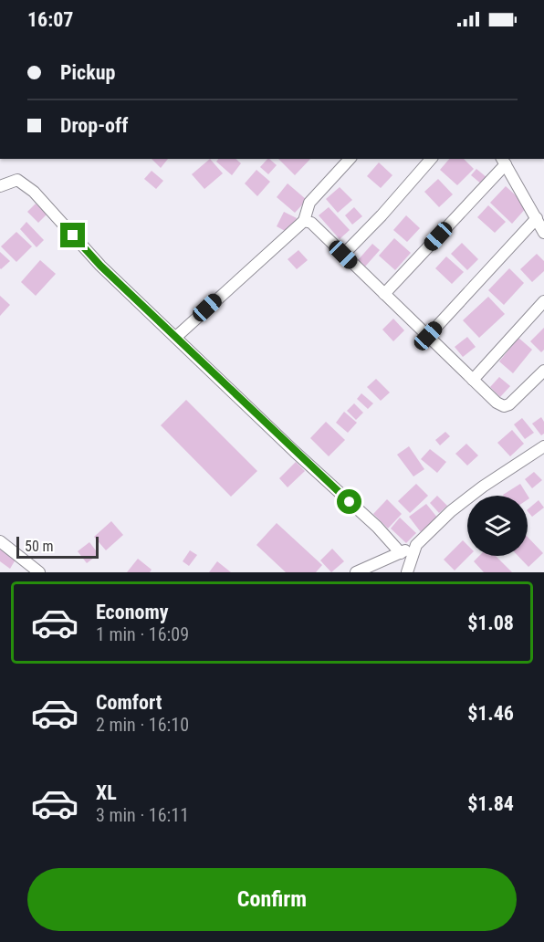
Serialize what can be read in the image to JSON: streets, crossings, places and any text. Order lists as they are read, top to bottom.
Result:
{
  "scale_bar": "50 m",
  "page": {
    "status": "16:07",
    "banner": ["Pickup", "Drop-off"],
    "scale": "50 m",
    "list": [
      {
        "name": "Economy",
        "note": "1 min · 16:09",
        "value": "$1.08"
      },
      {
        "name": "Comfort",
        "note": "2 min · 16:10",
        "value": "$1.46"
      },
      {
        "name": "XL",
        "note": "3 min · 16:11",
        "value": "$1.84"
      }
    ],
    "buttons": "Confirm"
  }
}
